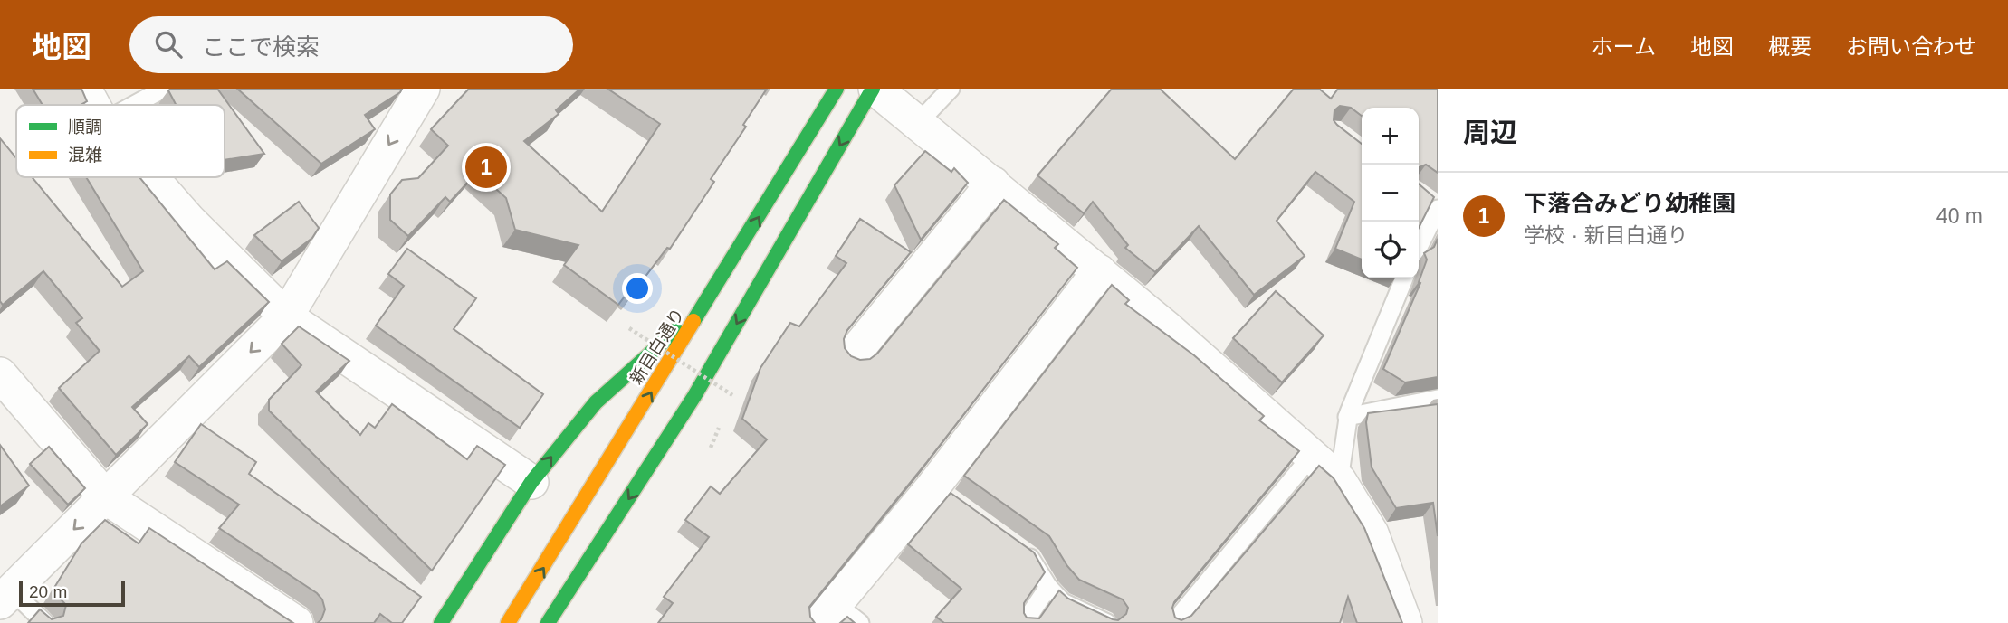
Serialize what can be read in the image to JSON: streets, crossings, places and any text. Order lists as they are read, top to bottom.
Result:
{
  "streets": {
    "main road": ["新目白通り"]
  },
  "legend": ["順調", "混雑"],
  "scale_bar": "20 m",
  "page": {
    "header": "地図",
    "search": "ここで検索",
    "nav": [
      "ホーム",
      "地図",
      "概要",
      "お問い合わせ"
    ],
    "heading": "周辺",
    "map_buttons": ["+", "−"],
    "pins": "1",
    "list": [
      {
        "mark": "1",
        "name": "下落合みどり幼稚園",
        "note": "学校 · 新目白通り",
        "value": "40 m"
      }
    ],
    "scale": "20 m"
  }
}
